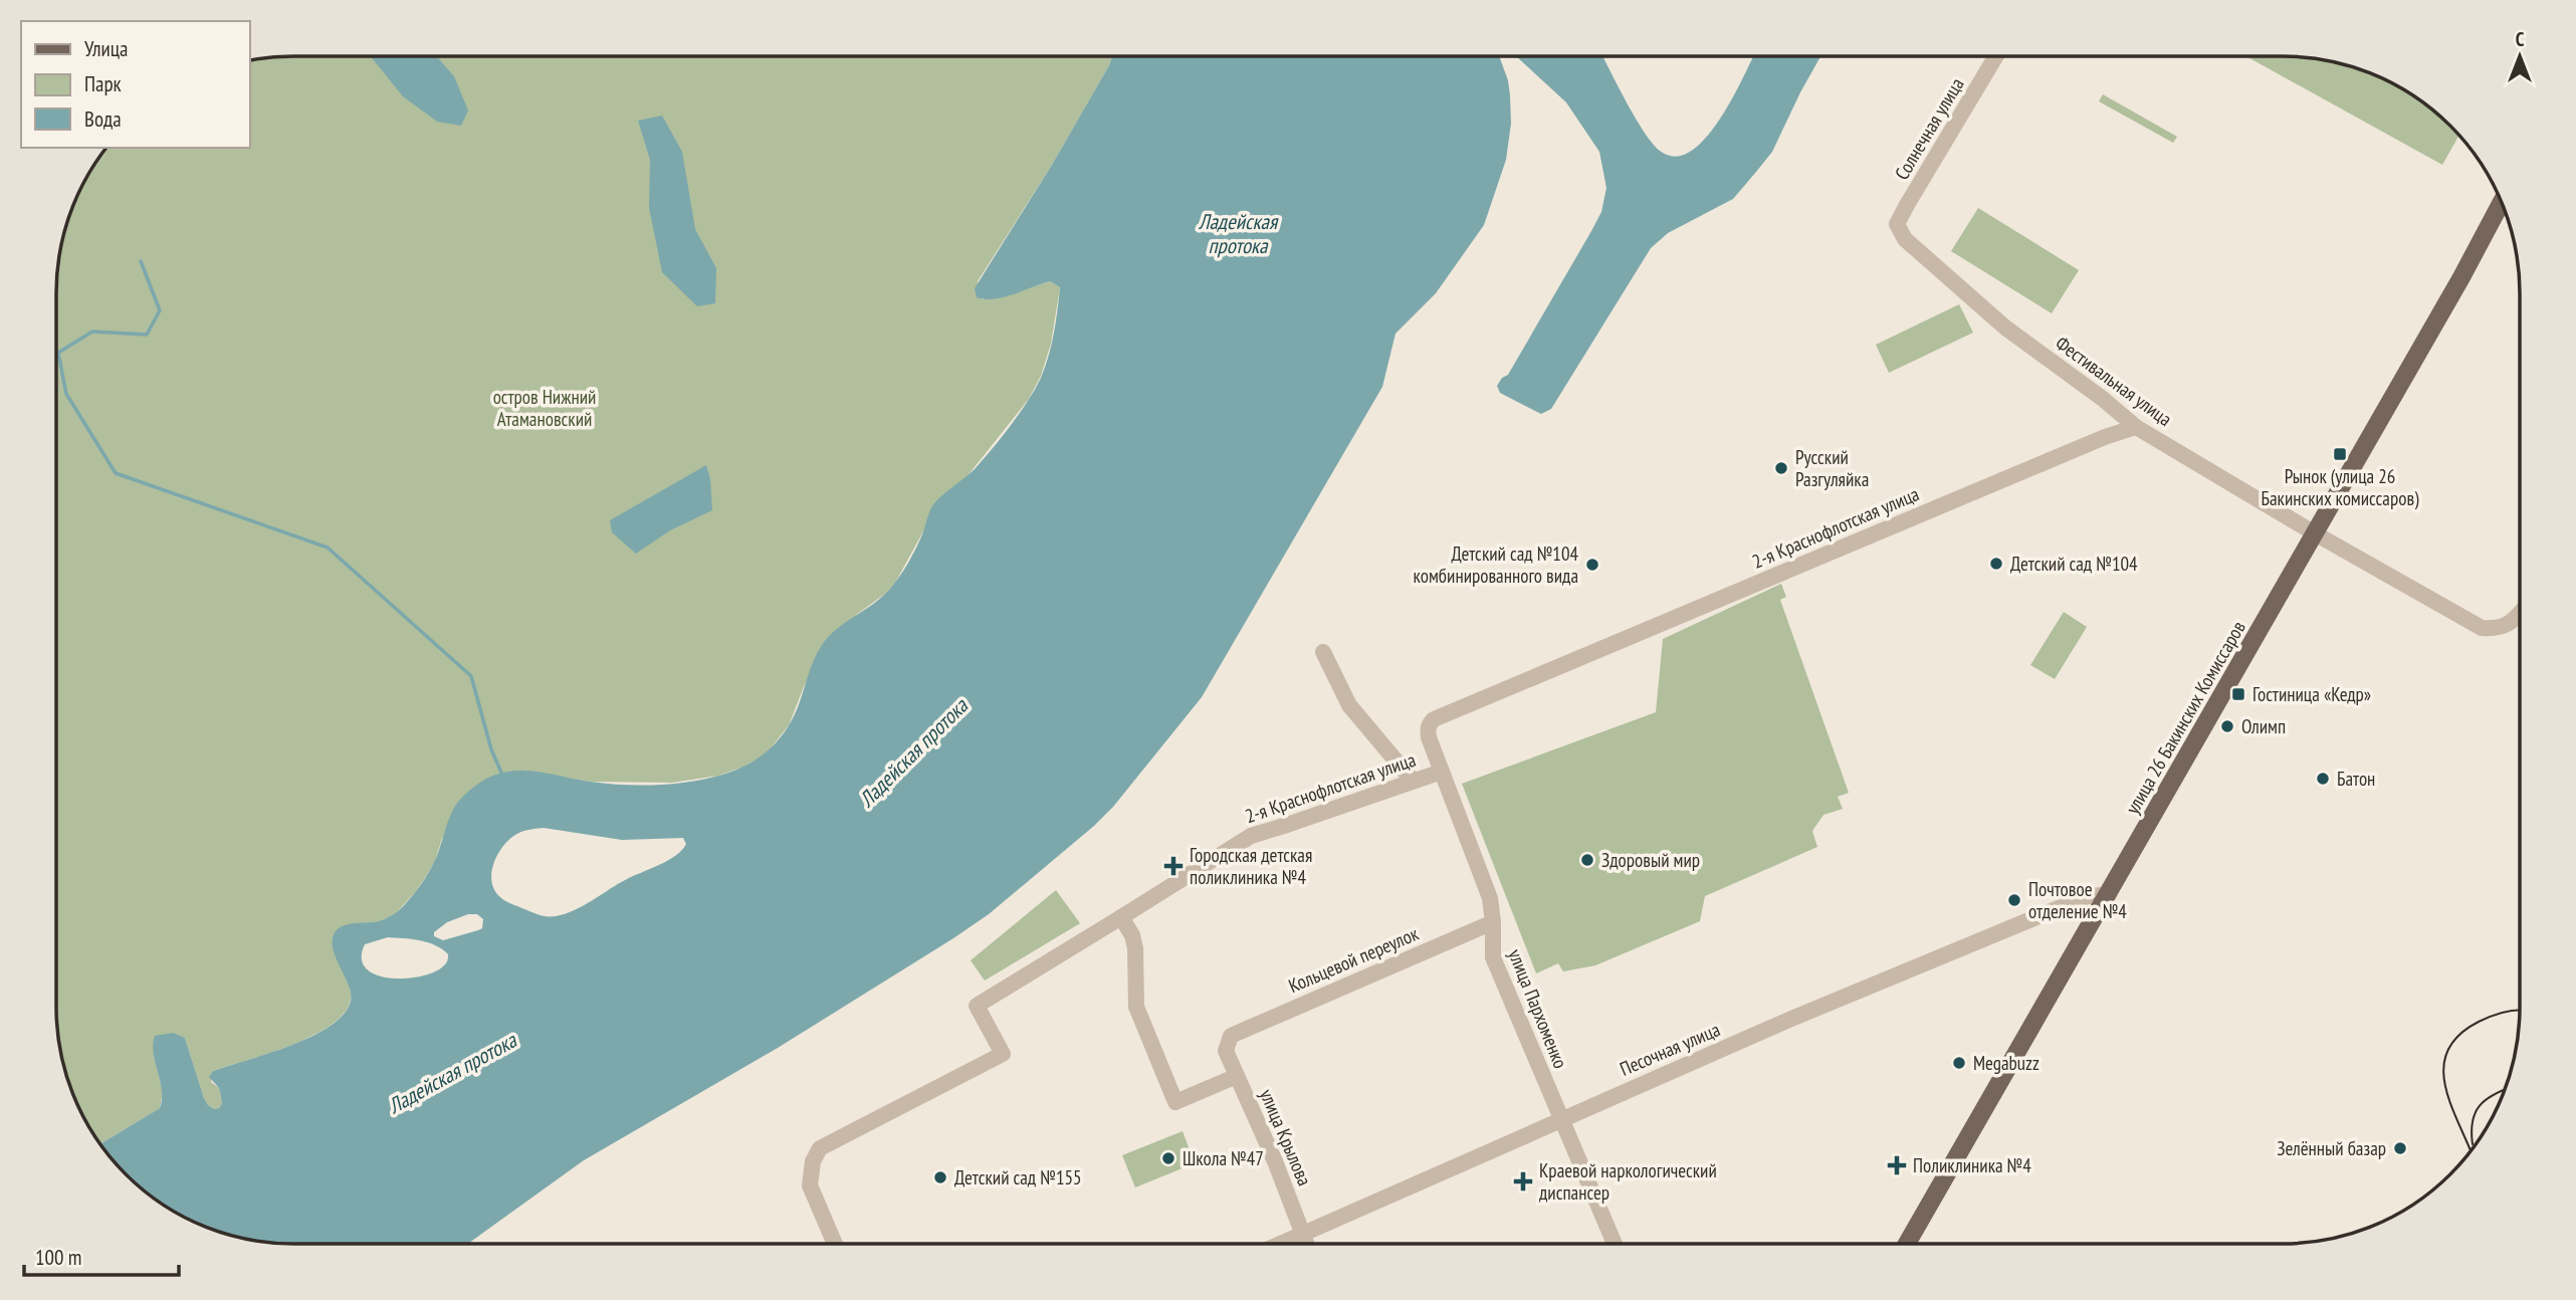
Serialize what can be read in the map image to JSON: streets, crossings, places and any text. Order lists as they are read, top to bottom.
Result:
{
  "streets": {
    "main road": ["улица 26 Бакинских Комиссаров"],
    "street": [
      "Солнечная улица",
      "Фестивальная улица",
      "2-я Краснофлотская улица",
      "Кольцевой переулок",
      "улица Пархоменко",
      "Песочная улица",
      "улица Крылова"
    ]
  },
  "crossings": [
    ["Солнечная улица", "Фестивальная улица"],
    ["Фестивальная улица", "2-я Краснофлотская улица"],
    ["Фестивальная улица", "улица 26 Бакинских Комиссаров"],
    ["2-я Краснофлотская улица", "улица Пархоменко"],
    ["улица 26 Бакинских Комиссаров", "Песочная улица"],
    ["Кольцевой переулок", "улица Пархоменко"],
    ["Кольцевой переулок", "улица Крылова"],
    ["улица Пархоменко", "Песочная улица"],
    ["Песочная улица", "улица Крылова"]
  ],
  "water": ["Ладейская протока"],
  "parks": ["остров Нижний Атамановский"],
  "places": {
    "transit": ["Рынок (улица 26 Бакинских комиссаров)", "Гостиница «Кедр»"],
    "other": [
      "Русский Разгуляйка",
      "Детский сад №104",
      "Детский сад №104 комбинированного вида",
      "Олимп",
      "Батон",
      "Здоровый мир",
      "Почтовое отделение №4",
      "Megabuzz",
      "Зелённый базар",
      "Школа №47",
      "Детский сад №155"
    ],
    "health": ["Городская детская поликлиника №4", "Поликлиника №4", "Краевой наркологический диспансер"]
  },
  "legend": ["Улица", "Парк", "Вода"],
  "scale_bar": "100 m",
  "north": "top"
}
